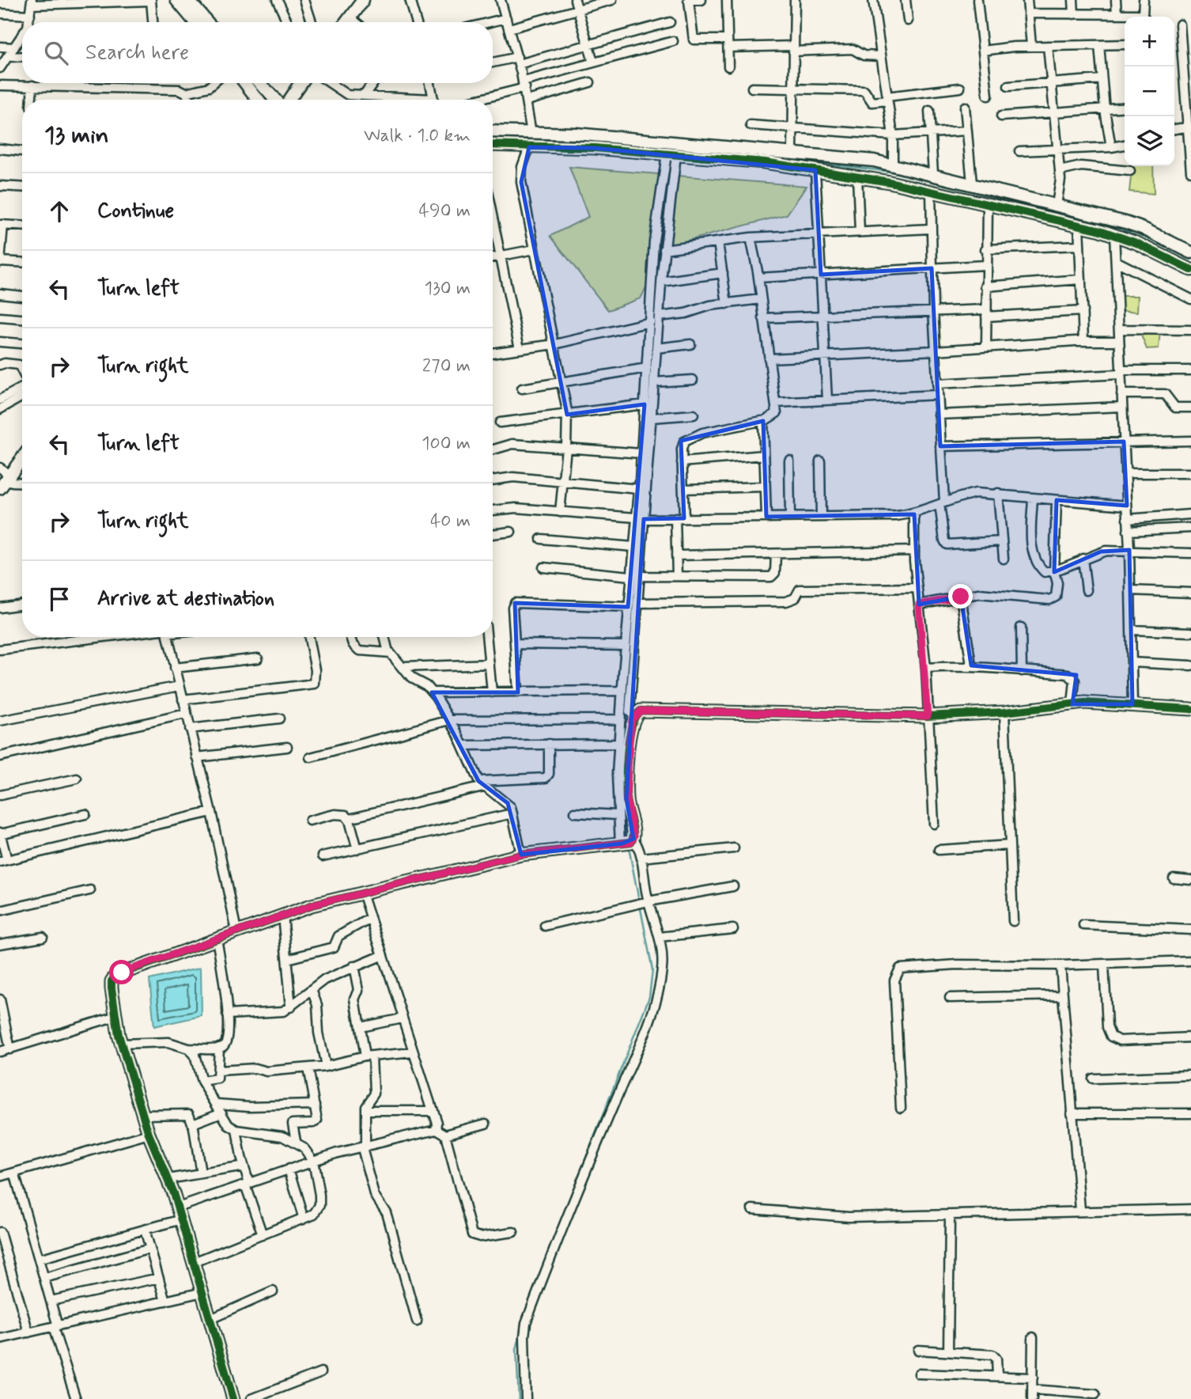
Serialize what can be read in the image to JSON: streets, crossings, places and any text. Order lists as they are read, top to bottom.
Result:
{
  "page": {
    "map_buttons": ["+", "−"],
    "search": "Search here",
    "heading": ["13 min", "Walk · 1.0 km"],
    "list": [
      ["Continue", "490 m"],
      ["Turn left", "130 m"],
      ["Turn right", "270 m"],
      ["Turn left", "100 m"],
      ["Turn right", "40 m"],
      "Arrive at destination"
    ]
  }
}
